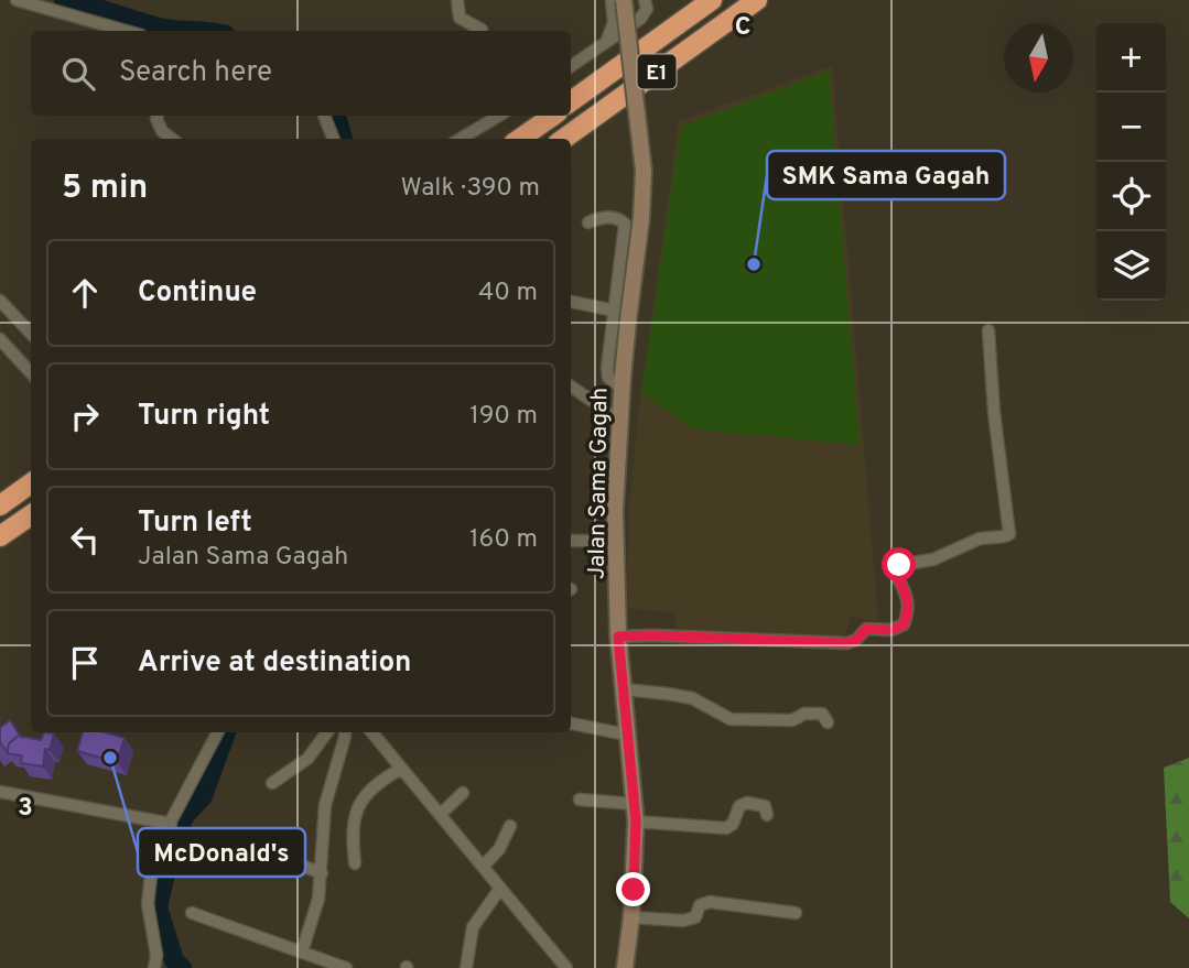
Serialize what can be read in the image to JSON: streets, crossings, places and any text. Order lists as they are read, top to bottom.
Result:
{
  "streets": {
    "highway": ["E1"],
    "street": ["Jalan Sama Gagah"]
  },
  "places": ["SMK Sama Gagah", "McDonald's"],
  "north": "bottom",
  "page": {
    "map_buttons": ["+", "−"],
    "search": "Search here",
    "heading": ["5 min", "Walk · 390 m"],
    "list": [
      ["Continue", "40 m"],
      ["Turn right", "190 m"],
      ["Turn left", "Jalan Sama Gagah", "160 m"],
      "Arrive at destination"
    ]
  },
  "grid": {
    "columns": ["C"],
    "rows": ["3"]
  }
}
